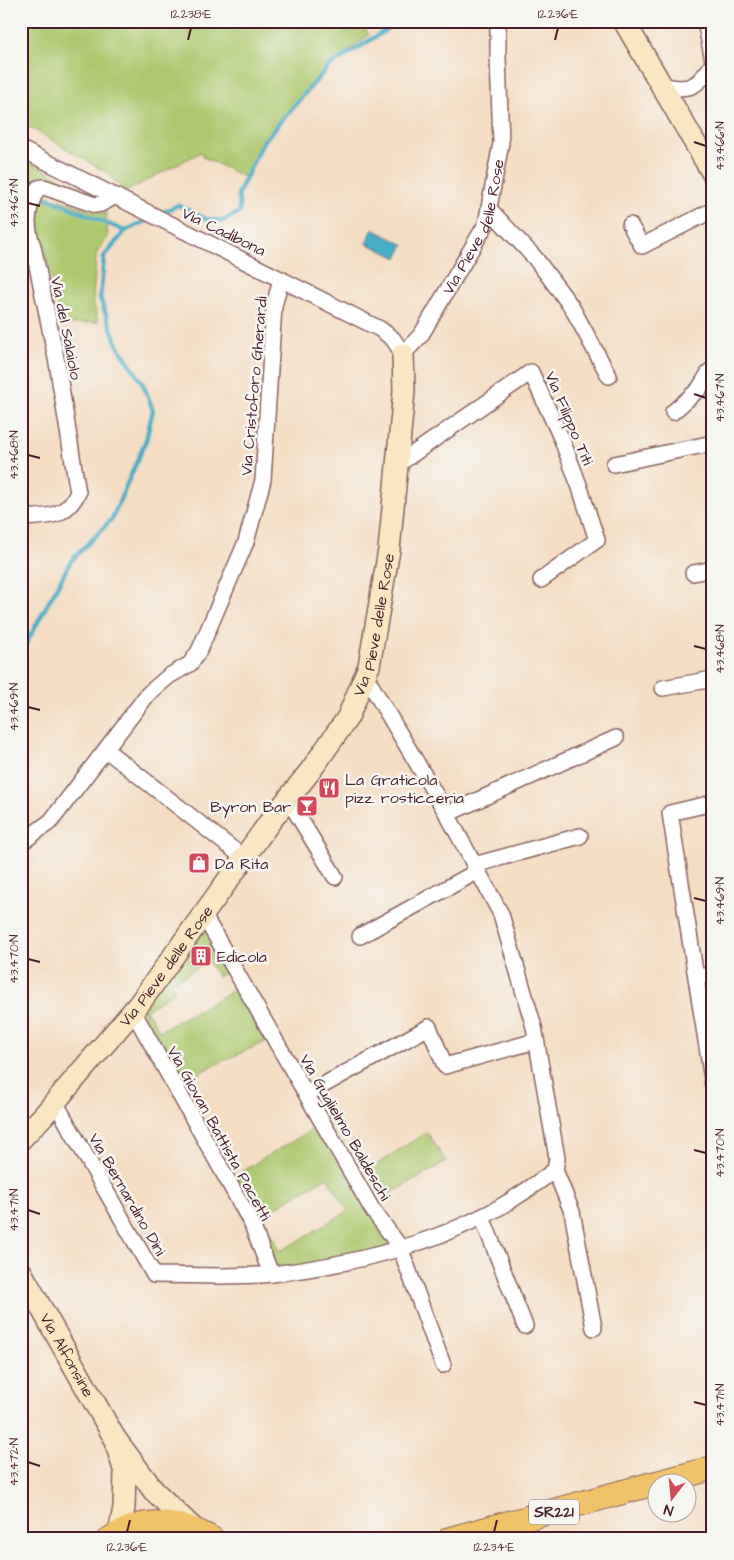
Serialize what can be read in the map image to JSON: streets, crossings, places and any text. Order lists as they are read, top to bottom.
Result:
{
  "streets": {
    "main road": ["SR221"],
    "street": [
      "Via Pieve delle Rose",
      "Via Cadibona",
      "Via del Salaiolo",
      "Via Cristoforo Gherardi",
      "Via Filippo Titi",
      "Via Guglielmo Baldeschi",
      "Via Giovan Battista Pacetti",
      "Via Bernardino Dini",
      "Via Alfonsine"
    ]
  },
  "crossings": [
    ["Via Pieve delle Rose", "Via Cadibona"],
    ["Via Pieve delle Rose", "Via Filippo Titi"],
    ["Via Pieve delle Rose", "Via Guglielmo Baldeschi"],
    ["Via Pieve delle Rose", "Via Giovan Battista Pacetti"],
    ["Via Pieve delle Rose", "Via Bernardino Dini"],
    ["Via Cadibona", "Via del Salaiolo"],
    ["Via Cadibona", "Via Cristoforo Gherardi"],
    ["Via Guglielmo Baldeschi", "Via Bernardino Dini"],
    ["Via Giovan Battista Pacetti", "Via Bernardino Dini"]
  ],
  "places": {
    "restaurant": ["La Graticola pizz. rosticceria"],
    "bar": ["Byron Bar"],
    "shop": ["Da Rita"],
    "building": ["Edicola"]
  },
  "north": "bottom",
  "coordinates": [
    "12.238°E",
    "12.236°E",
    "43.466°N",
    "43.467°N",
    "43.468°N",
    "43.469°N",
    "43.470°N",
    "43.471°N",
    "43.472°N",
    "12.234°E"
  ]
}
